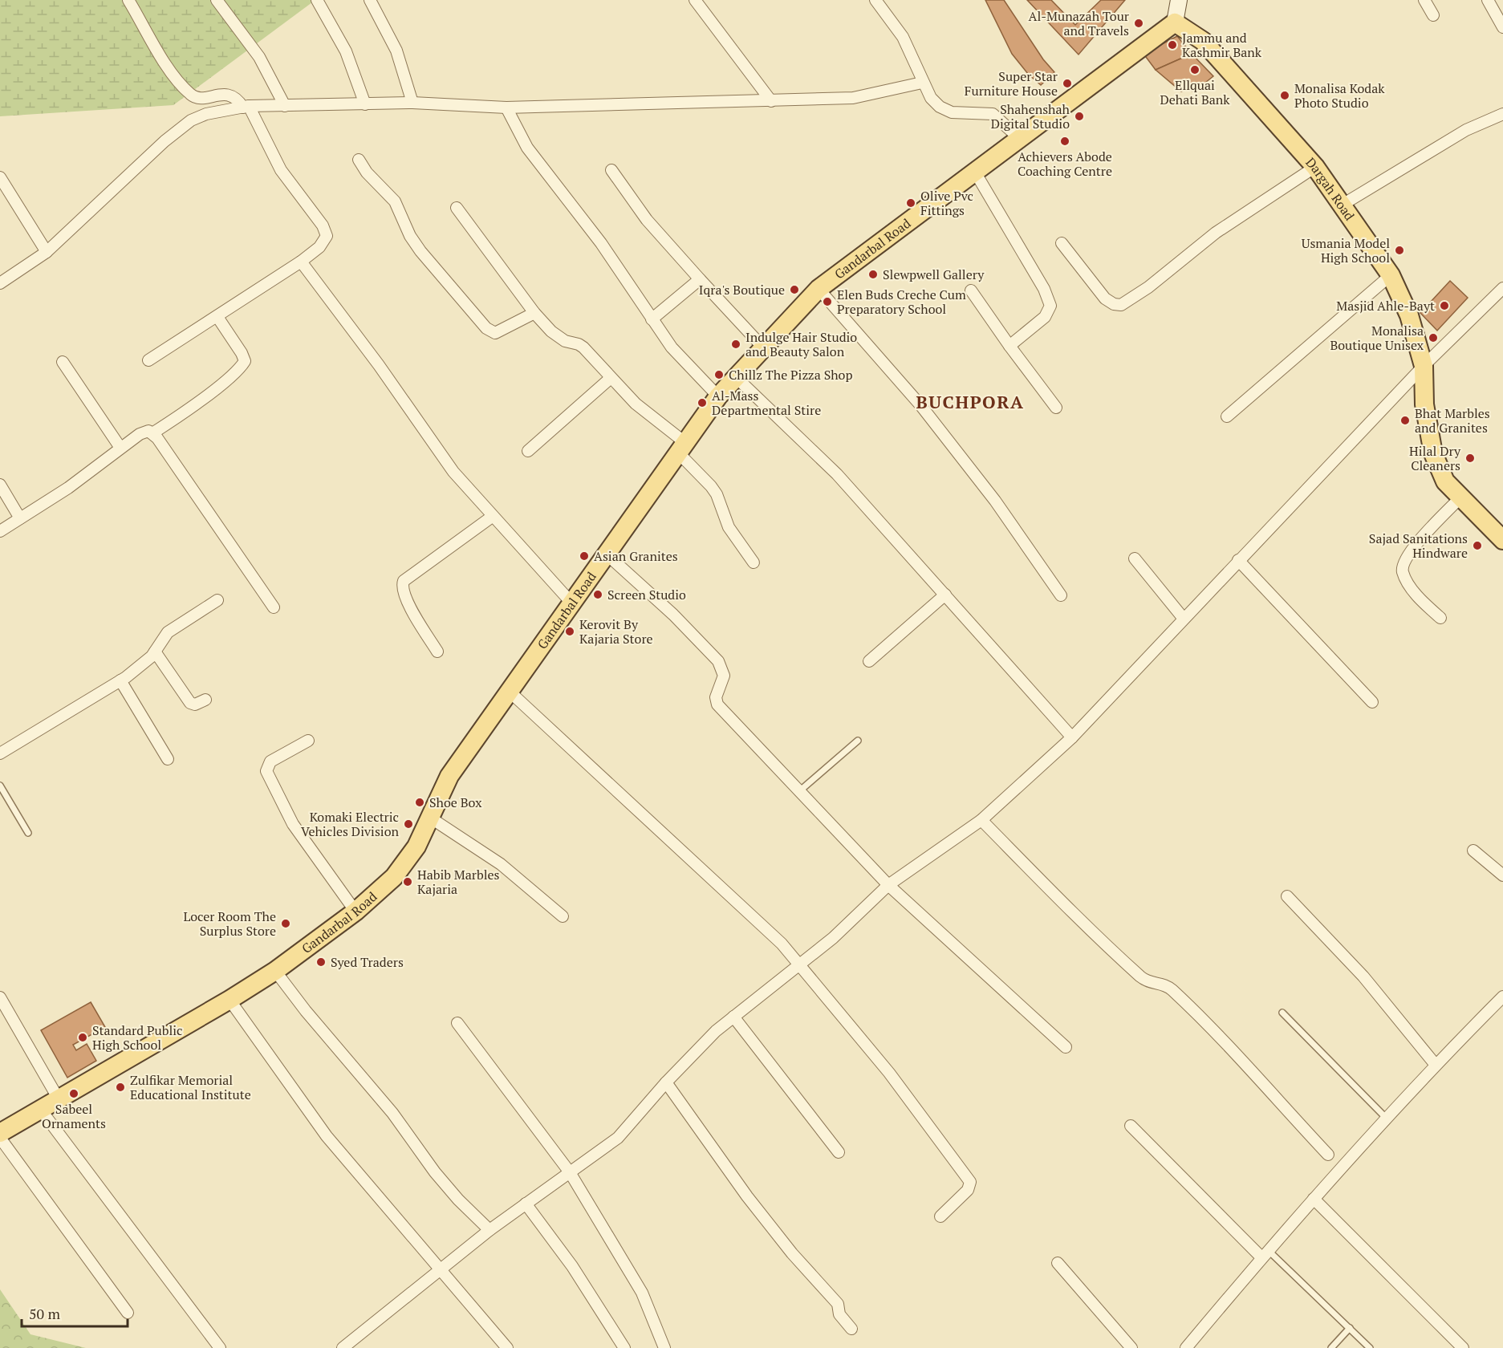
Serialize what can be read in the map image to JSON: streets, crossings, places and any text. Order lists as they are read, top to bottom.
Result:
{
  "streets": {
    "main road": ["Dargah Road", "Gandarbal Road"]
  },
  "crossings": [
    ["Dargah Road", "Gandarbal Road"]
  ],
  "districts": ["BUCHPORA"],
  "places": [
    "Al-Munazah Tour and Travels",
    "Jammu and Kashmir Bank",
    "Ellquai Dehati Bank",
    "Super Star Furniture House",
    "Monalisa Kodak Photo Studio",
    "Shahenshah Digital Studio",
    "Achievers Abode Coaching Centre",
    "Olive Pvc Fittings",
    "Usmania Model High School",
    "Slewpwell Gallery",
    "Iqra's Boutique",
    "Elen Buds Creche Cum Preparatory School",
    "Masjid Ahle-Bayt",
    "Monalisa Boutique Unisex",
    "Indulge Hair Studio and Beauty Salon",
    "Chillz The Pizza Shop",
    "Al-Mass Departmental Stire",
    "Bhat Marbles and Granites",
    "Hilal Dry Cleaners",
    "Sajad Sanitations Hindware",
    "Asian Granites",
    "Screen Studio",
    "Kerovit By Kajaria Store",
    "Shoe Box",
    "Komaki Electric Vehicles Division",
    "Habib Marbles Kajaria",
    "Locer Room The Surplus Store",
    "Syed Traders",
    "Standard Public High School",
    "Zulfikar Memorial Educational Institute",
    "Sabeel Ornaments"
  ],
  "scale_bar": "50 m"
}
